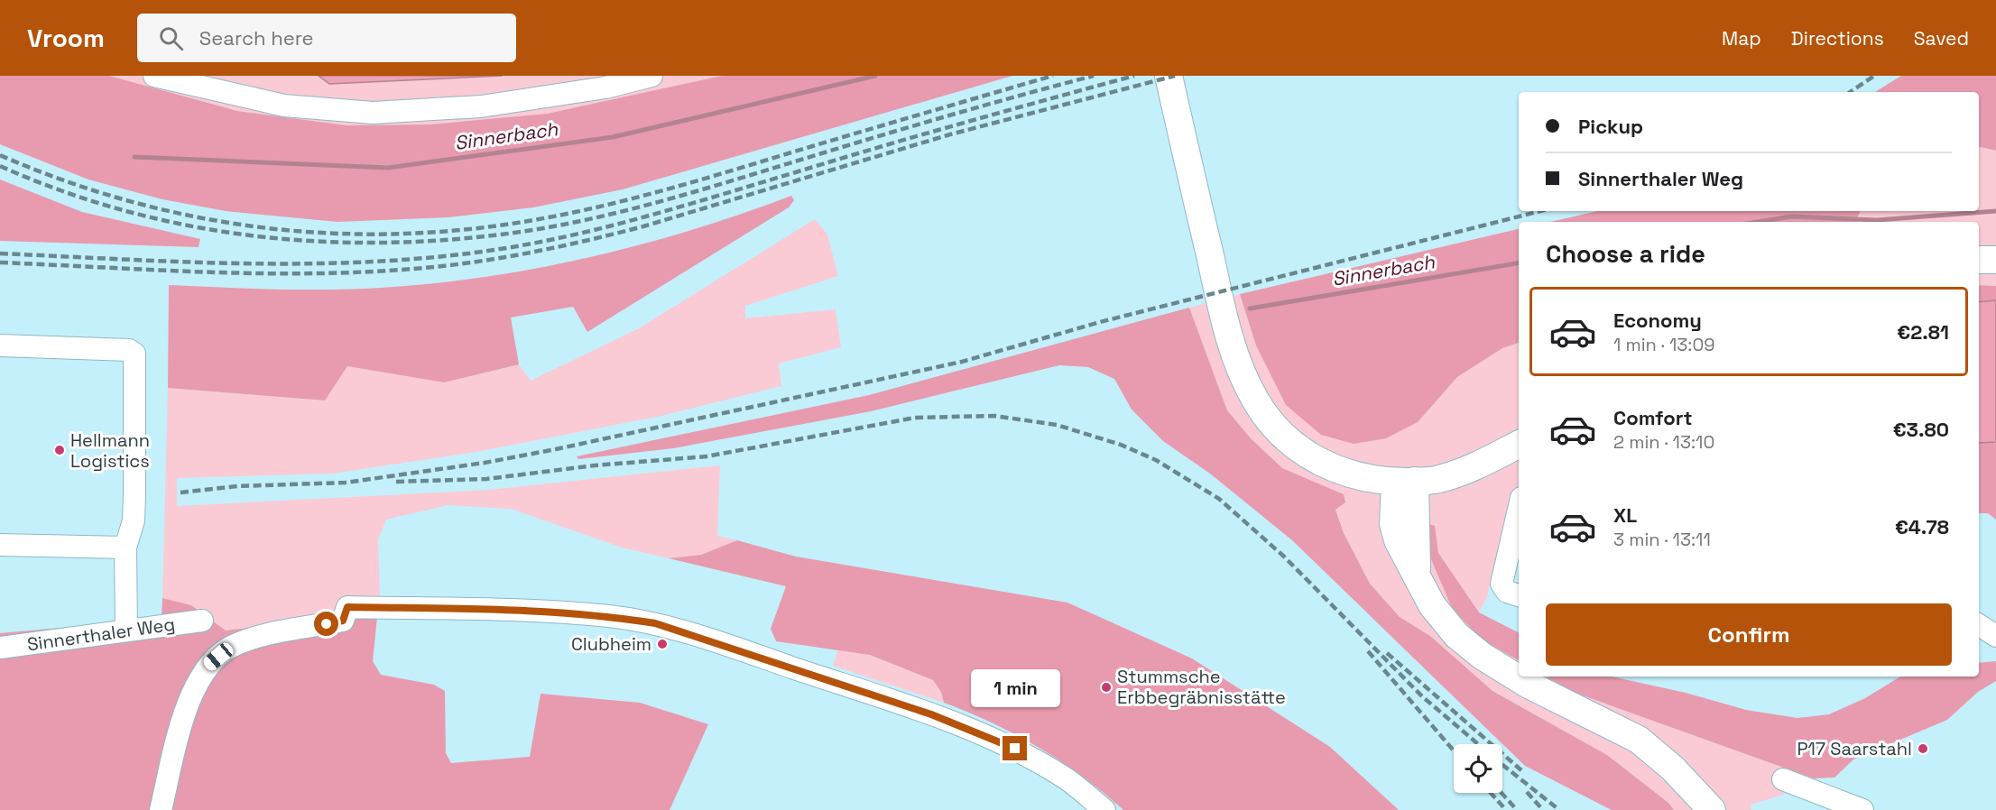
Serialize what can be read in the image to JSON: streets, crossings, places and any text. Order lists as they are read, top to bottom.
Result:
{
  "streets": {
    "street": ["Sinnerthaler Weg"]
  },
  "water": ["Sinnerbach"],
  "places": [
    "Hellmann Logistics",
    "Clubheim",
    "Stummsche Erbbegräbnisstätte",
    "P17 Saarstahl"
  ],
  "page": {
    "header": "Vroom",
    "search": "Search here",
    "nav": ["Map", "Directions", "Saved"],
    "banner": ["Pickup", "Sinnerthaler Weg"],
    "heading": "Choose a ride",
    "list": [
      {
        "name": "Economy",
        "note": "1 min · 13:09",
        "value": "€2.81"
      },
      {
        "name": "Comfort",
        "note": "2 min · 13:10",
        "value": "€3.80"
      },
      {
        "name": "XL",
        "note": "3 min · 13:11",
        "value": "€4.78"
      }
    ],
    "buttons": "Confirm",
    "bubble": "1 min"
  }
}
